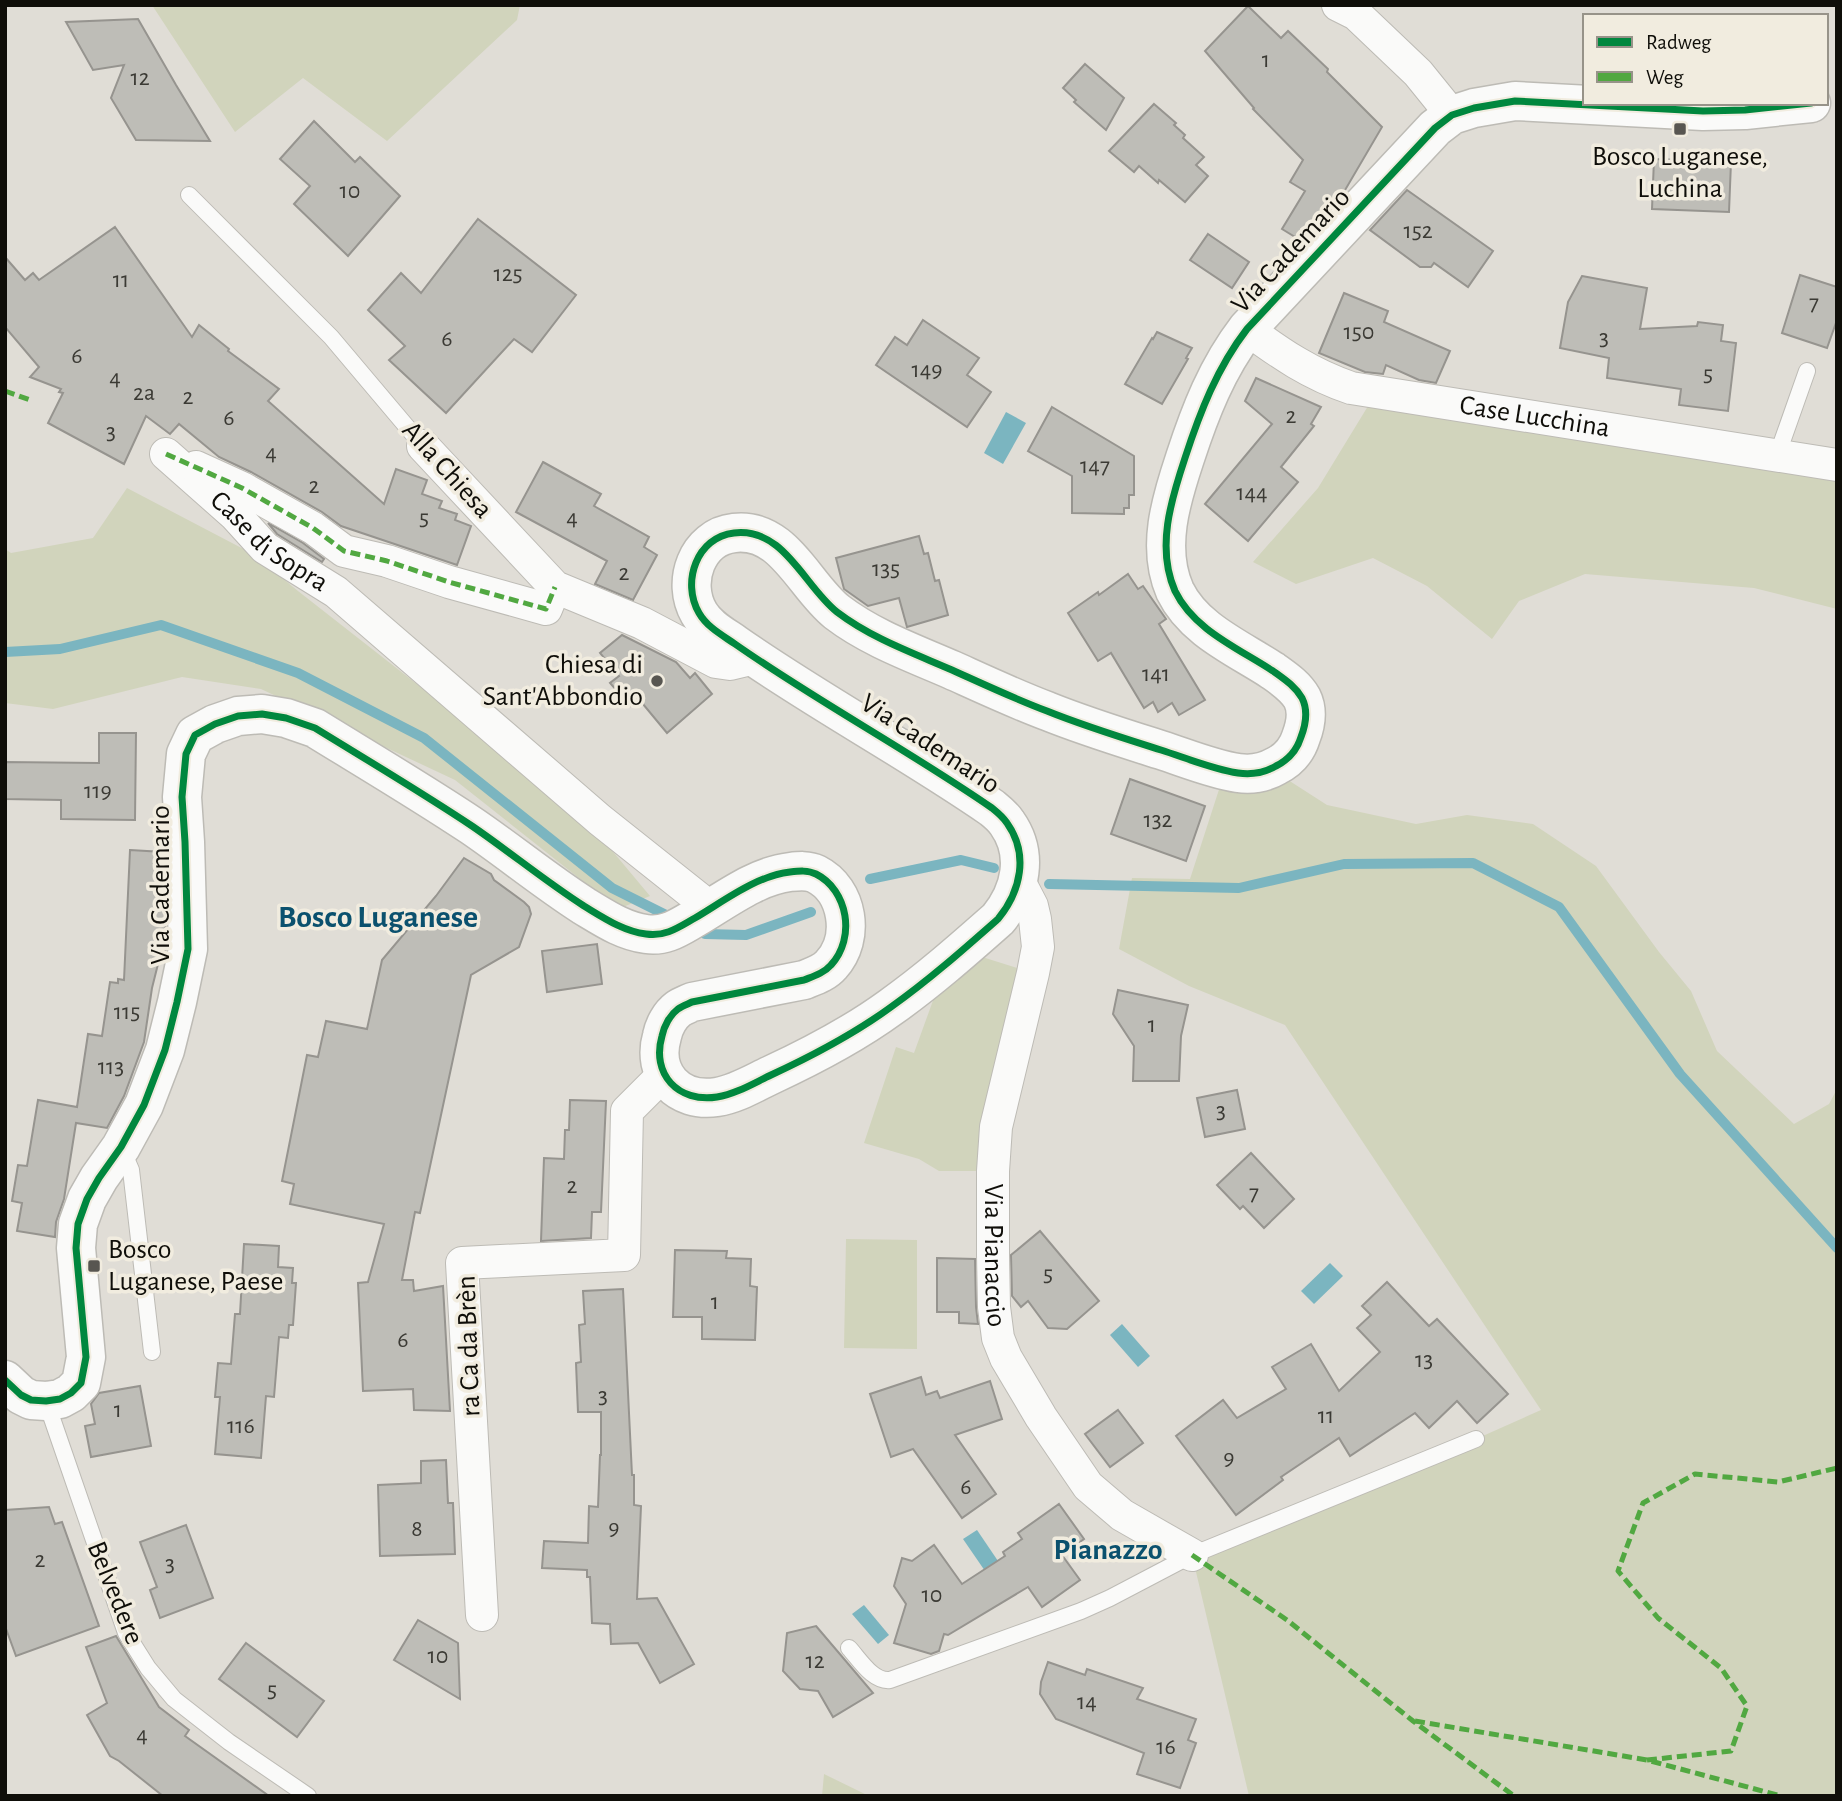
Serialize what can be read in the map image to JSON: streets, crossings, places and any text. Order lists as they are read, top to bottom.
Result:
{
  "streets": {
    "street": [
      "Via Cademario",
      "Case Lucchina",
      "Alla Chiesa",
      "Case di Sopra",
      "Via Pianaccio",
      "ra Ca da Brèn"
    ],
    "lane": ["Belvedere"]
  },
  "crossings": [
    ["Via Cademario", "Case Lucchina"],
    ["Via Cademario", "Alla Chiesa"],
    ["Via Cademario", "Case di Sopra"],
    ["Via Cademario", "Via Pianaccio"],
    ["Via Cademario", "ra Ca da Brèn"],
    ["Via Cademario", "Belvedere"],
    ["Alla Chiesa", "Case di Sopra"]
  ],
  "districts": ["Bosco Luganese", "Pianazzo"],
  "places": {
    "transit": ["Bosco Luganese, Luchina", "Bosco Luganese, Paese"],
    "other": ["Chiesa di Sant'Abbondio"]
  },
  "house_numbers": [
    "1",
    "12",
    "10",
    "152",
    "125",
    "11",
    "7",
    "150",
    "3",
    "6",
    "6",
    "149",
    "5",
    "4",
    "2a",
    "2",
    "2",
    "6",
    "3",
    "4",
    "147",
    "2",
    "144",
    "5",
    "4",
    "135",
    "2",
    "141",
    "119",
    "132",
    "115",
    "1",
    "113",
    "3",
    "2",
    "7",
    "5",
    "1",
    "6",
    "13",
    "3",
    "1",
    "11",
    "116",
    "9",
    "6",
    "9",
    "8",
    "2",
    "3",
    "10",
    "10",
    "12",
    "5",
    "14",
    "4",
    "16"
  ],
  "legend": ["Radweg", "Weg"]
}
